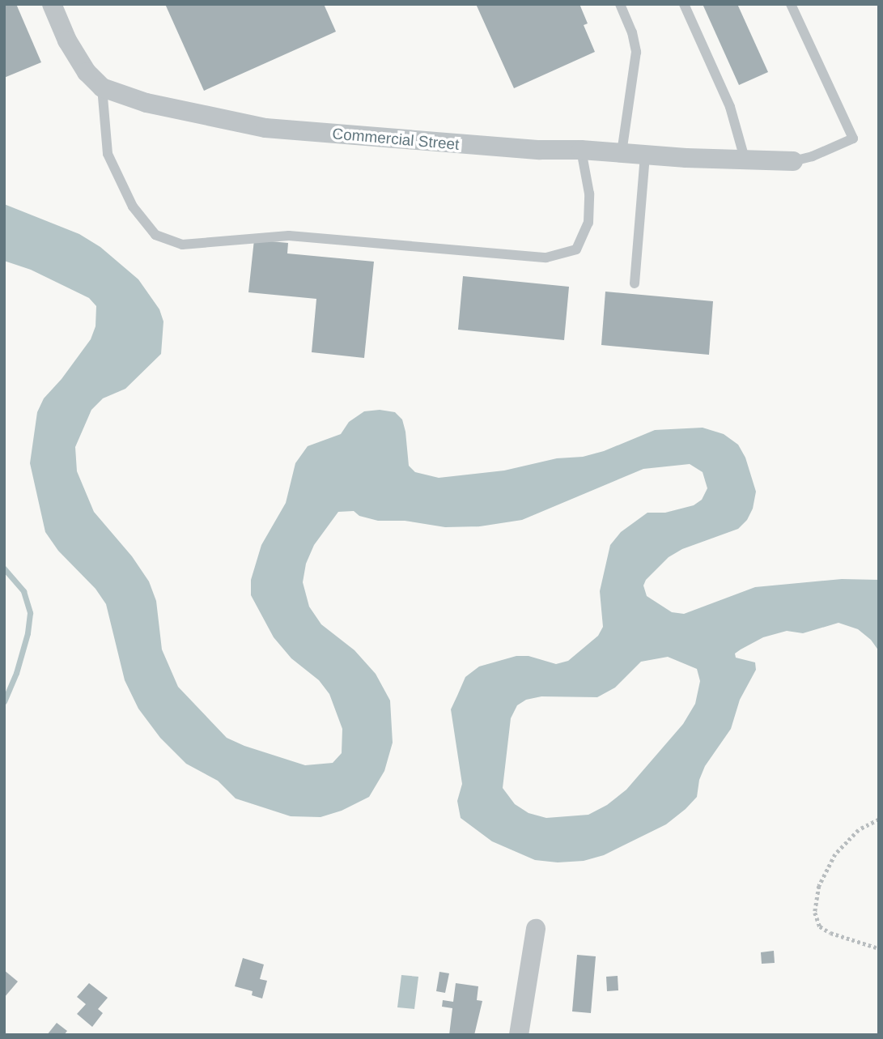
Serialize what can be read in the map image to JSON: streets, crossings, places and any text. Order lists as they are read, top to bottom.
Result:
{
  "streets": {
    "street": ["Commercial Street"]
  }
}
